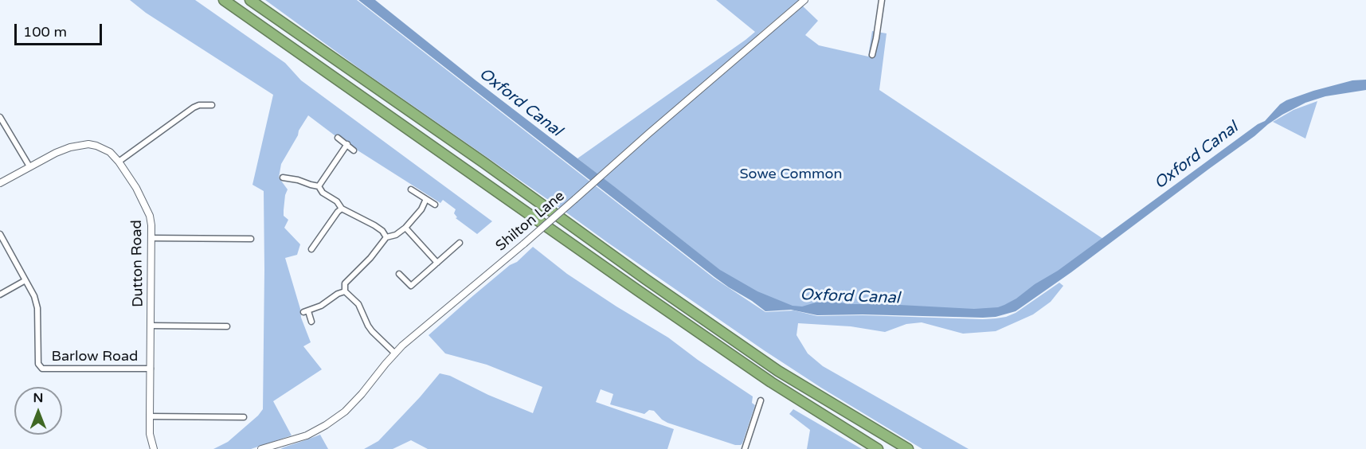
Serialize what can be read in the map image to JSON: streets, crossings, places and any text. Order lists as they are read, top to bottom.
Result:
{
  "streets": {
    "street": ["Shilton Lane", "Dutton Road", "Barlow Road"]
  },
  "crossings": [
    ["Dutton Road", "Barlow Road"]
  ],
  "water": ["Oxford Canal"],
  "parks": ["Sowe Common"],
  "scale_bar": "100 m",
  "north": "top"
}
